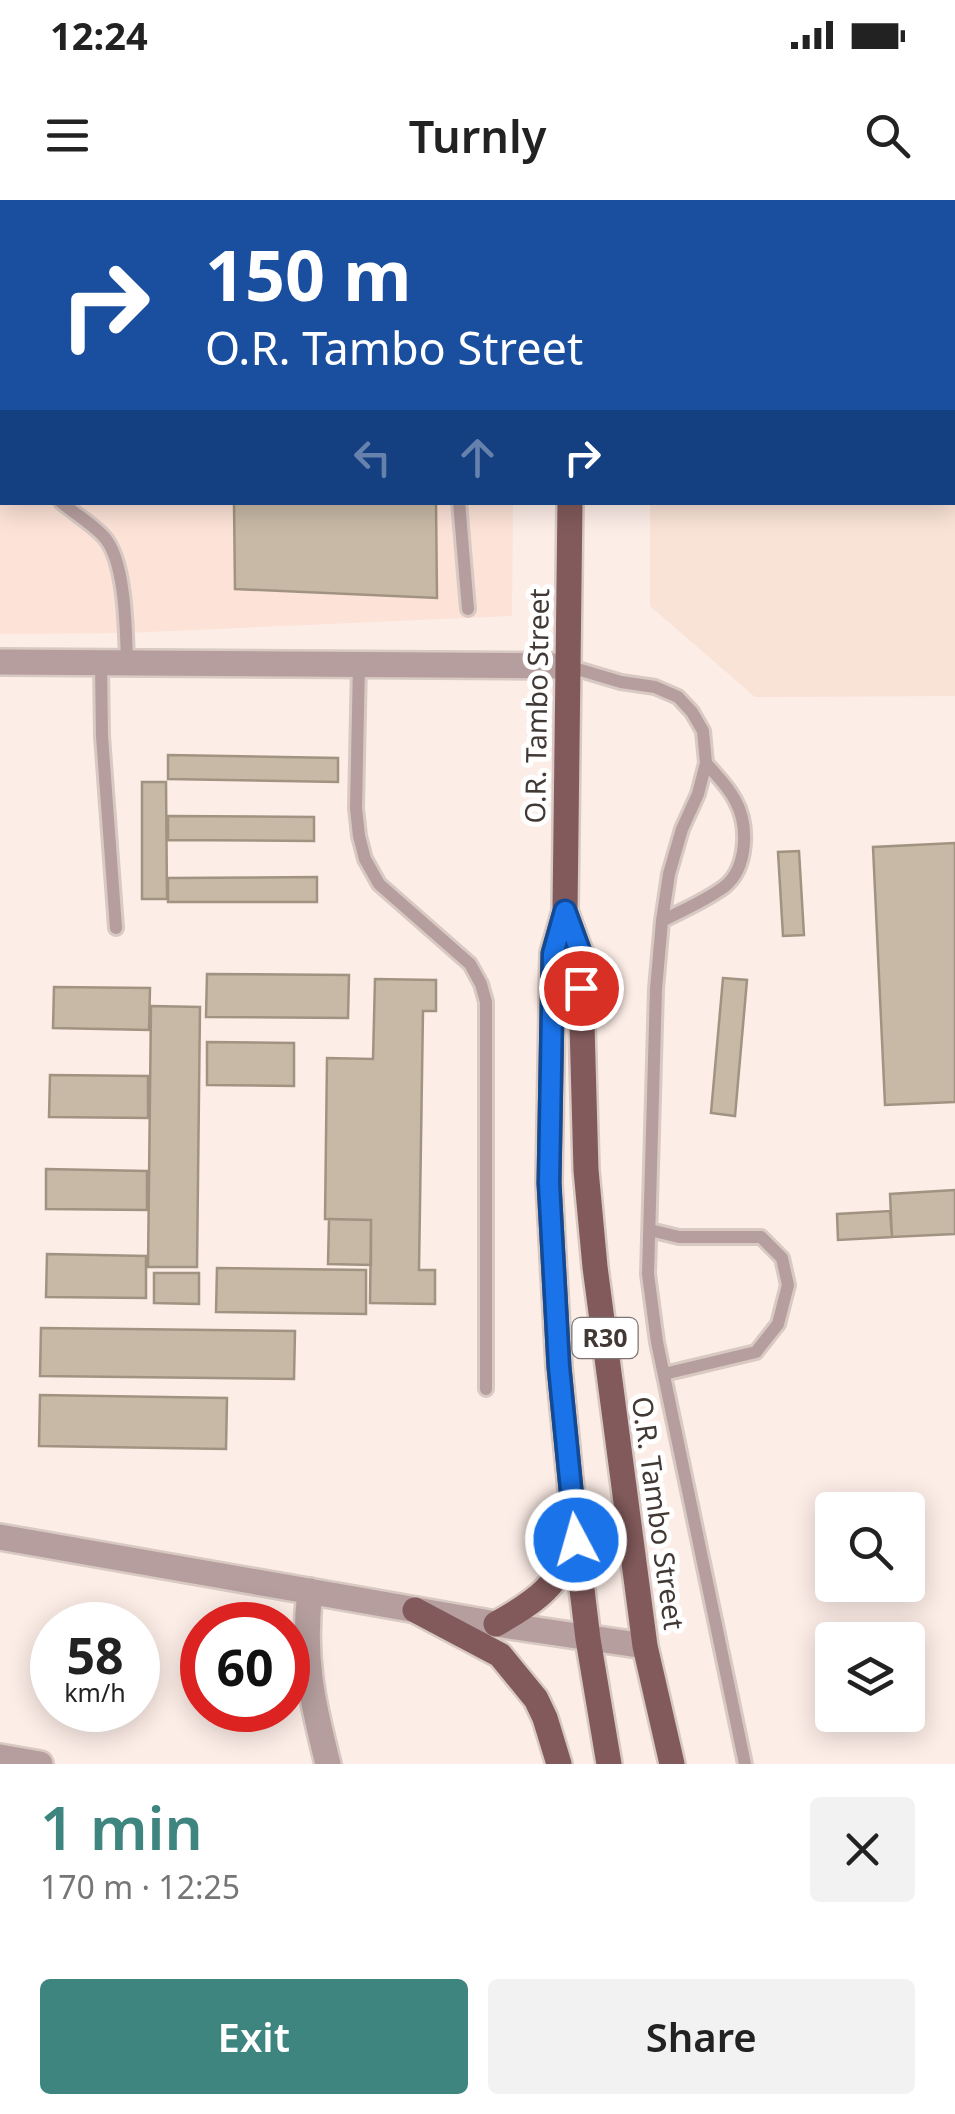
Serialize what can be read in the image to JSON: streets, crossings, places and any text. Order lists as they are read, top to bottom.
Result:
{
  "streets": {
    "main road": ["O.R. Tambo Street", "R30"]
  },
  "page": {
    "status": "12:24",
    "header": "Turnly",
    "turn": ["150 m", "O.R. Tambo Street"],
    "speed": "58 km/h",
    "limit": "60",
    "heading": ["1 min", "170 m · 12:25"],
    "buttons": ["Exit", "Share"]
  }
}
